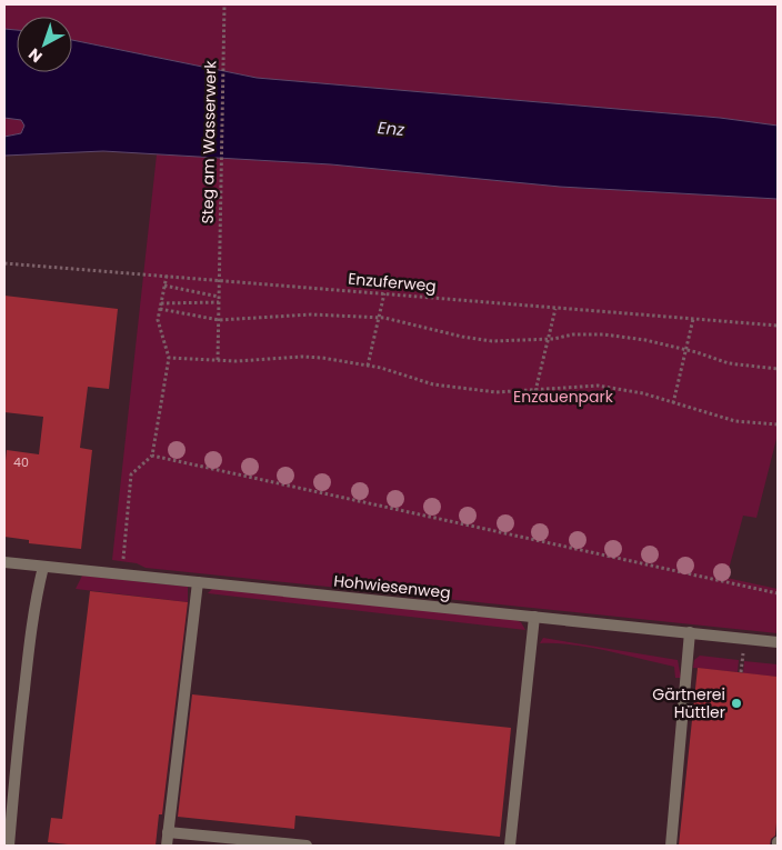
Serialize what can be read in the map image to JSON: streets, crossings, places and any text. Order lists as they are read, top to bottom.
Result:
{
  "streets": {
    "street": ["Hohwiesenweg"],
    "path": ["Steg am Wasserwerk", "Enzuferweg"]
  },
  "crossings": [
    ["Steg am Wasserwerk", "Enzuferweg"]
  ],
  "water": ["Enz"],
  "parks": ["Enzauenpark"],
  "places": ["Gärtnerei Hüttler"],
  "house_numbers": ["40"],
  "north": "bottom left"
}
